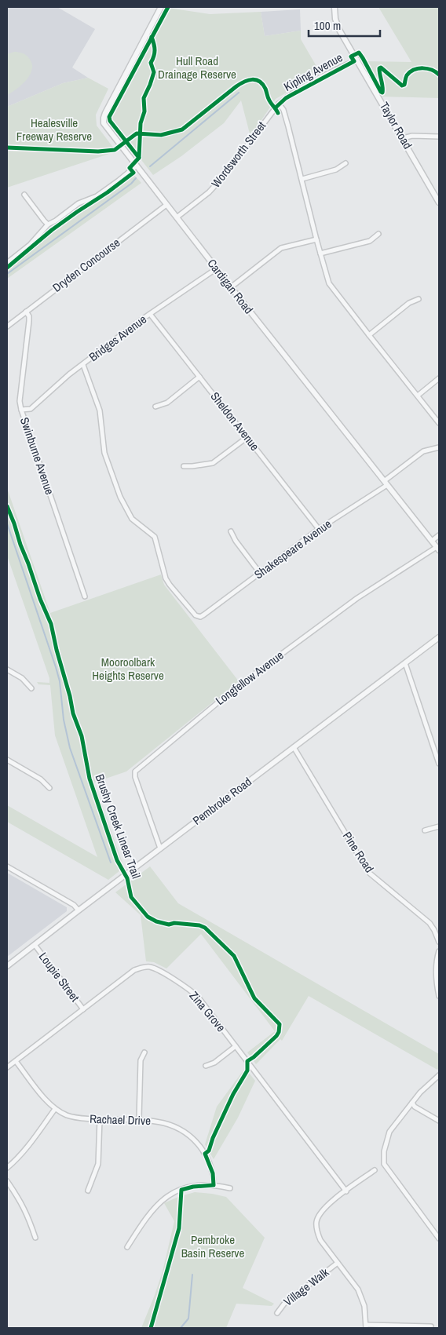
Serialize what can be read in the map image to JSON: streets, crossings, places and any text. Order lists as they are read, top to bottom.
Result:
{
  "streets": {
    "street": [
      "Kipling Avenue",
      "Taylor Road",
      "Wordsworth Street",
      "Dryden Concourse",
      "Cardigan Road",
      "Bridges Avenue",
      "Sheldon Avenue",
      "Swinburne Avenue",
      "Shakespeare Avenue",
      "Longfellow Avenue",
      "Pembroke Road",
      "Pine Road",
      "Loupie Street",
      "Zina Grove",
      "Rachael Drive",
      "Village Walk"
    ],
    "cycle path": ["Brushy Creek Linear Trail"]
  },
  "crossings": [
    ["Kipling Avenue", "Taylor Road"],
    ["Kipling Avenue", "Wordsworth Street"],
    ["Wordsworth Street", "Cardigan Road"],
    ["Dryden Concourse", "Cardigan Road"],
    ["Dryden Concourse", "Swinburne Avenue"],
    ["Cardigan Road", "Bridges Avenue"],
    ["Cardigan Road", "Shakespeare Avenue"],
    ["Cardigan Road", "Longfellow Avenue"],
    ["Bridges Avenue", "Sheldon Avenue"],
    ["Bridges Avenue", "Swinburne Avenue"],
    ["Bridges Avenue", "Shakespeare Avenue"],
    ["Sheldon Avenue", "Shakespeare Avenue"],
    ["Longfellow Avenue", "Pembroke Road"],
    ["Pembroke Road", "Pine Road"],
    ["Pembroke Road", "Loupie Street"],
    ["Loupie Street", "Zina Grove"],
    ["Zina Grove", "Rachael Drive"]
  ],
  "parks": [
    "Hull Road Drainage Reserve",
    "Healesville Freeway Reserve",
    "Mooroolbark Heights Reserve",
    "Pembroke Basin Reserve"
  ],
  "scale_bar": "100 m"
}
